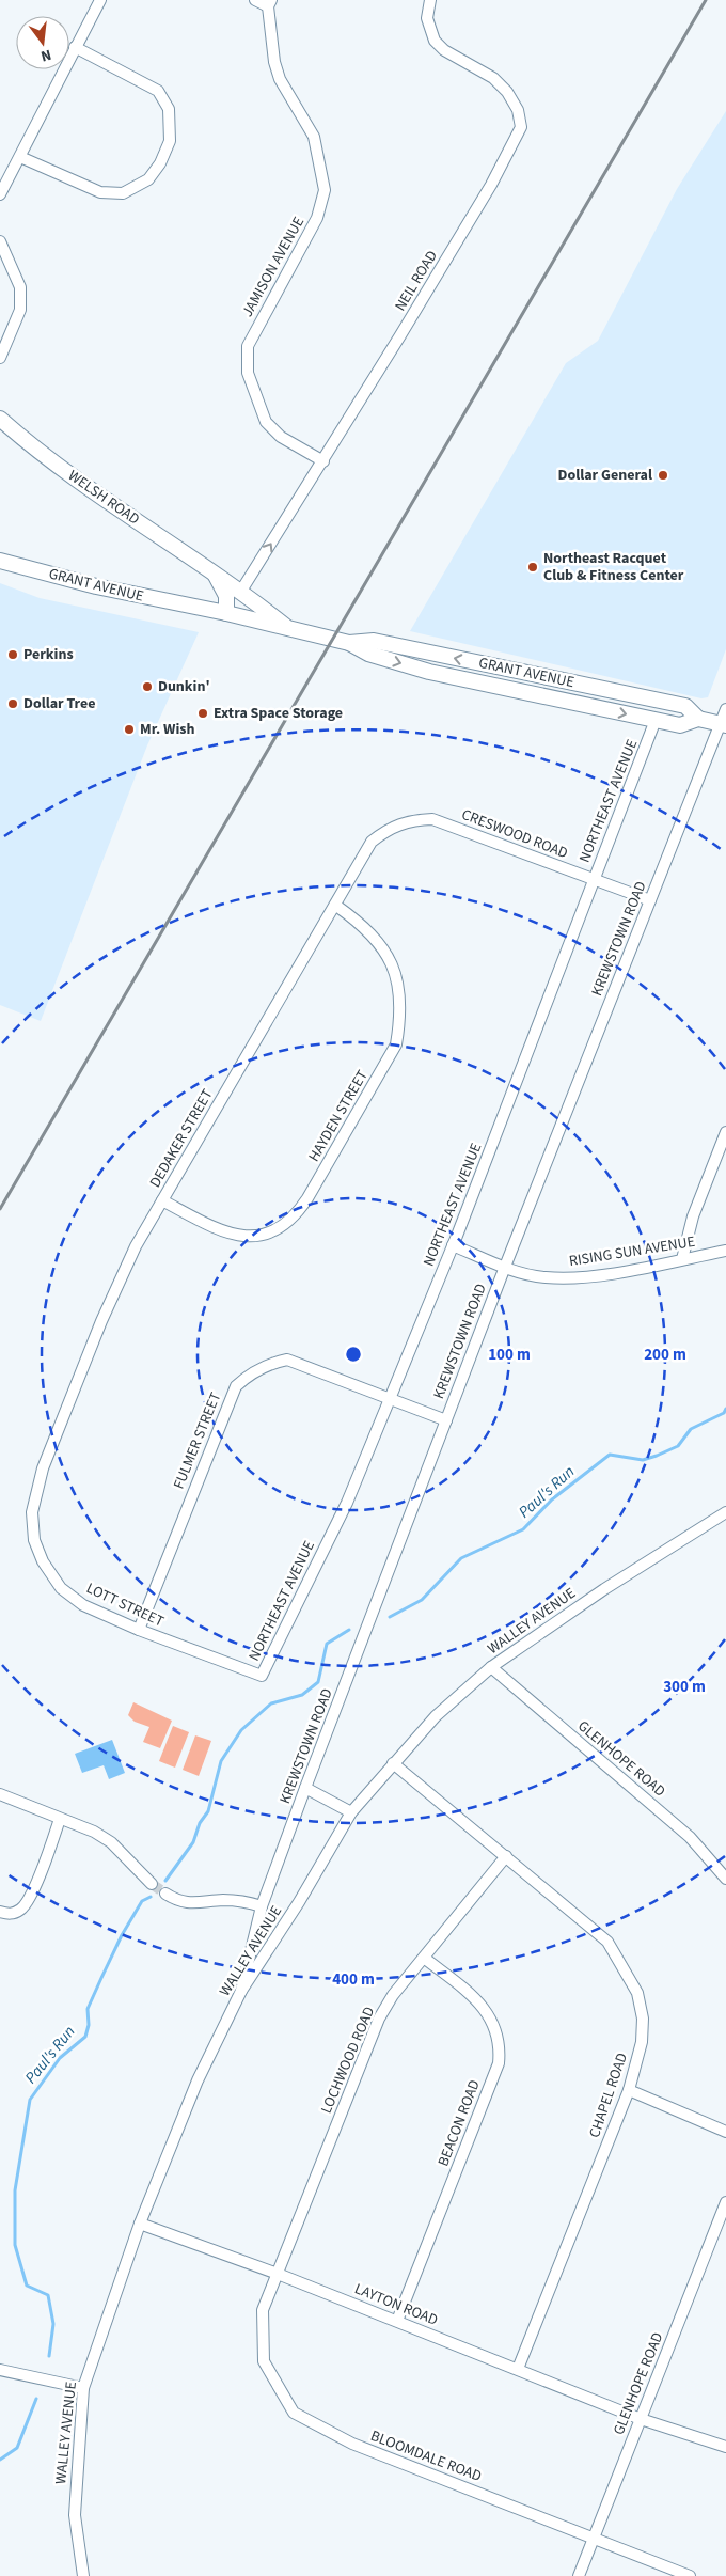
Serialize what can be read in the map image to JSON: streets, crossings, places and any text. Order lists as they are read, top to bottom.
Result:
{
  "streets": {
    "main road": ["WELSH ROAD", "GRANT AVENUE"],
    "street": [
      "JAMISON AVENUE",
      "NEIL ROAD",
      "NORTHEAST AVENUE",
      "CRESWOOD ROAD",
      "KREWSTOWN ROAD",
      "HAYDEN STREET",
      "DEDAKER STREET",
      "RISING SUN AVENUE",
      "FULMER STREET",
      "LOTT STREET",
      "WALLEY AVENUE",
      "GLENHOPE ROAD",
      "LOCHWOOD ROAD",
      "CHAPEL ROAD",
      "BEACON ROAD",
      "LAYTON ROAD",
      "BLOOMDALE ROAD"
    ]
  },
  "crossings": [
    ["JAMISON AVENUE", "NEIL ROAD"],
    ["NEIL ROAD", "WELSH ROAD"],
    ["WELSH ROAD", "GRANT AVENUE"],
    ["GRANT AVENUE", "NORTHEAST AVENUE"],
    ["GRANT AVENUE", "KREWSTOWN ROAD"],
    ["NORTHEAST AVENUE", "CRESWOOD ROAD"],
    ["NORTHEAST AVENUE", "RISING SUN AVENUE"],
    ["NORTHEAST AVENUE", "FULMER STREET"],
    ["NORTHEAST AVENUE", "LOTT STREET"],
    ["CRESWOOD ROAD", "KREWSTOWN ROAD"],
    ["CRESWOOD ROAD", "DEDAKER STREET"],
    ["KREWSTOWN ROAD", "RISING SUN AVENUE"],
    ["KREWSTOWN ROAD", "FULMER STREET"],
    ["KREWSTOWN ROAD", "WALLEY AVENUE"],
    ["HAYDEN STREET", "DEDAKER STREET"],
    ["DEDAKER STREET", "LOTT STREET"],
    ["FULMER STREET", "LOTT STREET"],
    ["WALLEY AVENUE", "GLENHOPE ROAD"],
    ["WALLEY AVENUE", "CHAPEL ROAD"],
    ["WALLEY AVENUE", "LAYTON ROAD"],
    ["GLENHOPE ROAD", "LAYTON ROAD"],
    ["GLENHOPE ROAD", "BLOOMDALE ROAD"],
    ["LOCHWOOD ROAD", "CHAPEL ROAD"],
    ["LOCHWOOD ROAD", "BEACON ROAD"],
    ["LOCHWOOD ROAD", "LAYTON ROAD"],
    ["LOCHWOOD ROAD", "BLOOMDALE ROAD"],
    ["CHAPEL ROAD", "LAYTON ROAD"],
    ["BEACON ROAD", "LAYTON ROAD"],
    ["LAYTON ROAD", "BLOOMDALE ROAD"]
  ],
  "water": ["Paul's Run"],
  "places": [
    "Dollar General",
    "Northeast Racquet Club & Fitness Center",
    "Perkins",
    "Dunkin'",
    "Dollar Tree",
    "Extra Space Storage",
    "Mr. Wish"
  ],
  "north": "bottom",
  "rings": [
    "100 m",
    "200 m",
    "300 m",
    "400 m"
  ]
}
